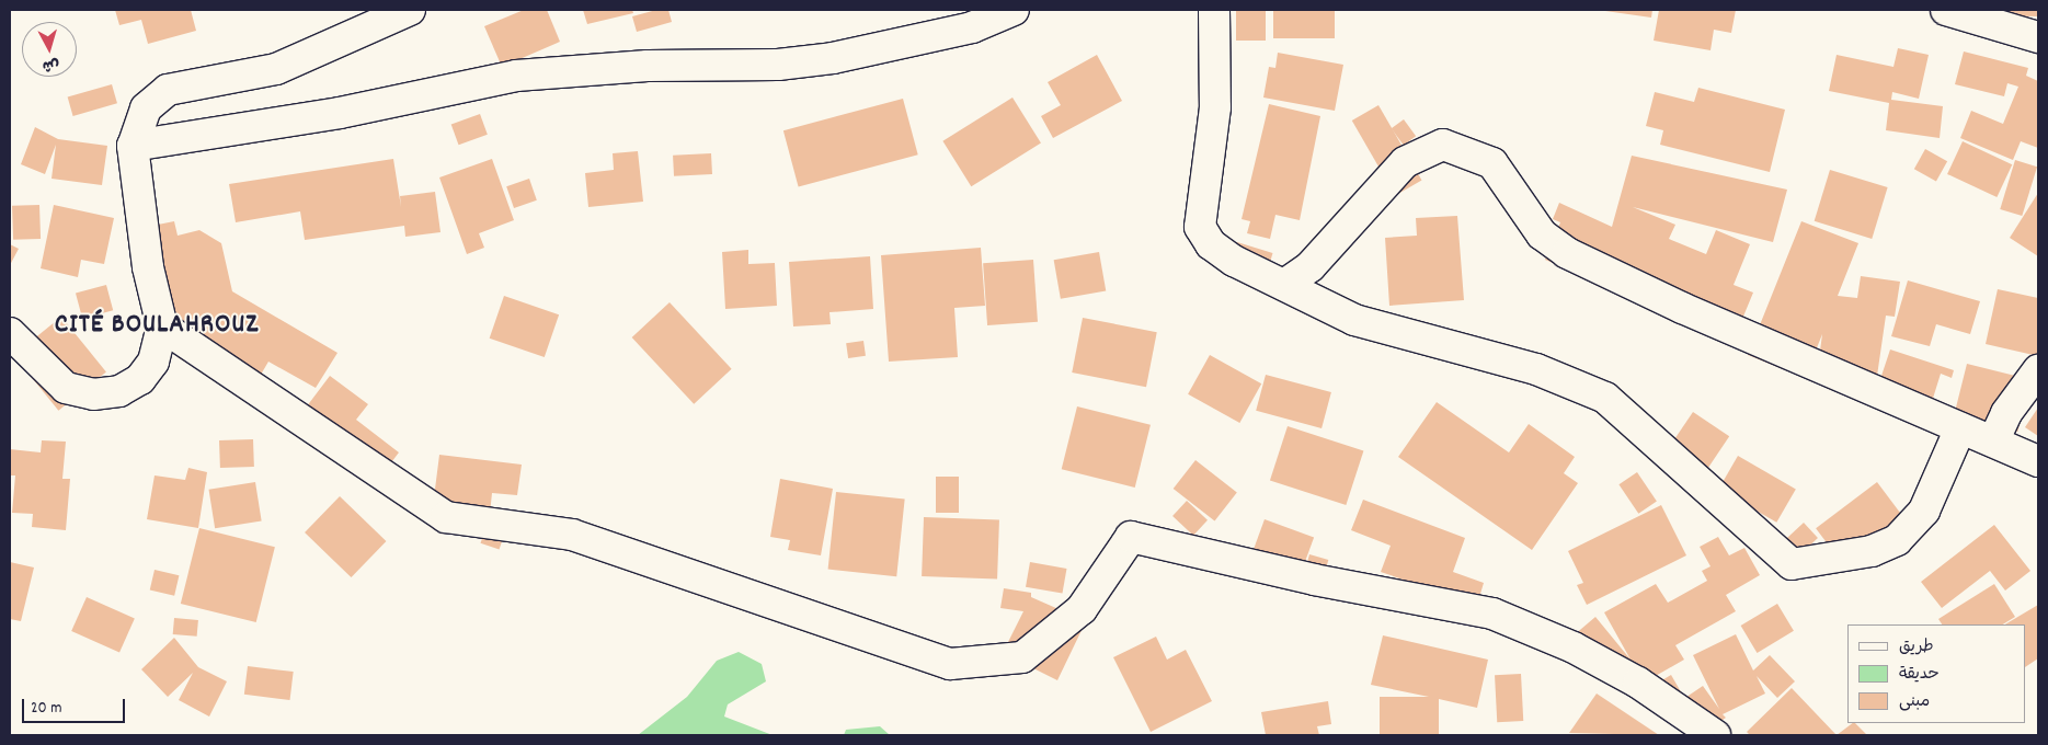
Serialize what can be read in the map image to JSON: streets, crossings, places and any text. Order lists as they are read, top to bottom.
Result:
{
  "districts": ["CITÉ BOULAHROUZ"],
  "legend": ["طريق", "حديقة", "مبنى"],
  "scale_bar": "20 m",
  "north": "bottom"
}
